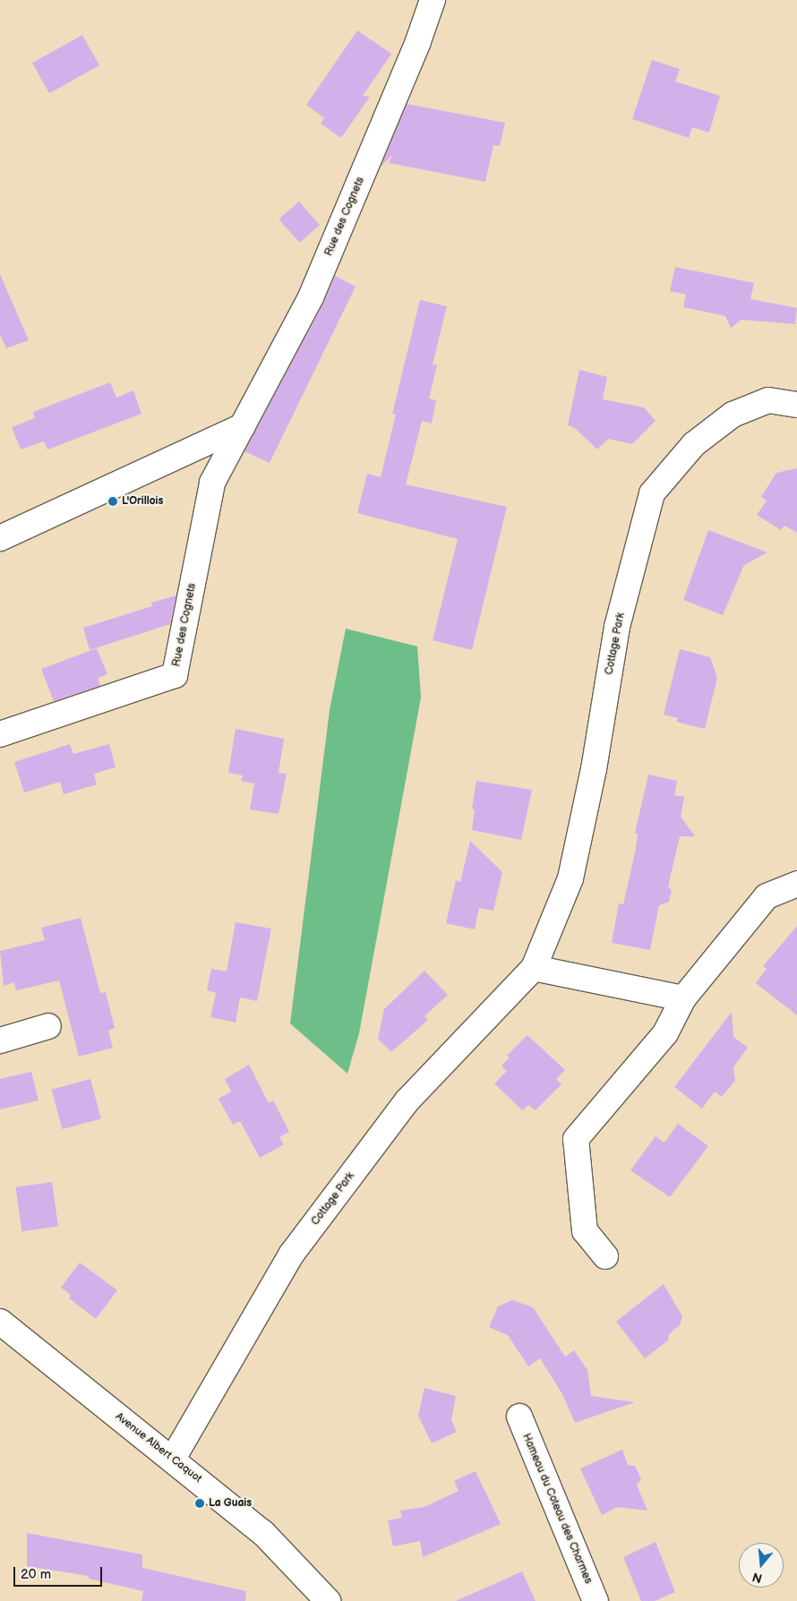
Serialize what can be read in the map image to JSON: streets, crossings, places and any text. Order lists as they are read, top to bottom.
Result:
{
  "streets": {
    "street": [
      "Rue des Cognets",
      "Cottage Park",
      "Avenue Albert Caquot",
      "Hameau du Coteau des Charmes"
    ]
  },
  "crossings": [
    ["Cottage Park", "Avenue Albert Caquot"]
  ],
  "places": ["L'Orillois", "La Guais"],
  "scale_bar": "20 m",
  "north": "bottom"
}
